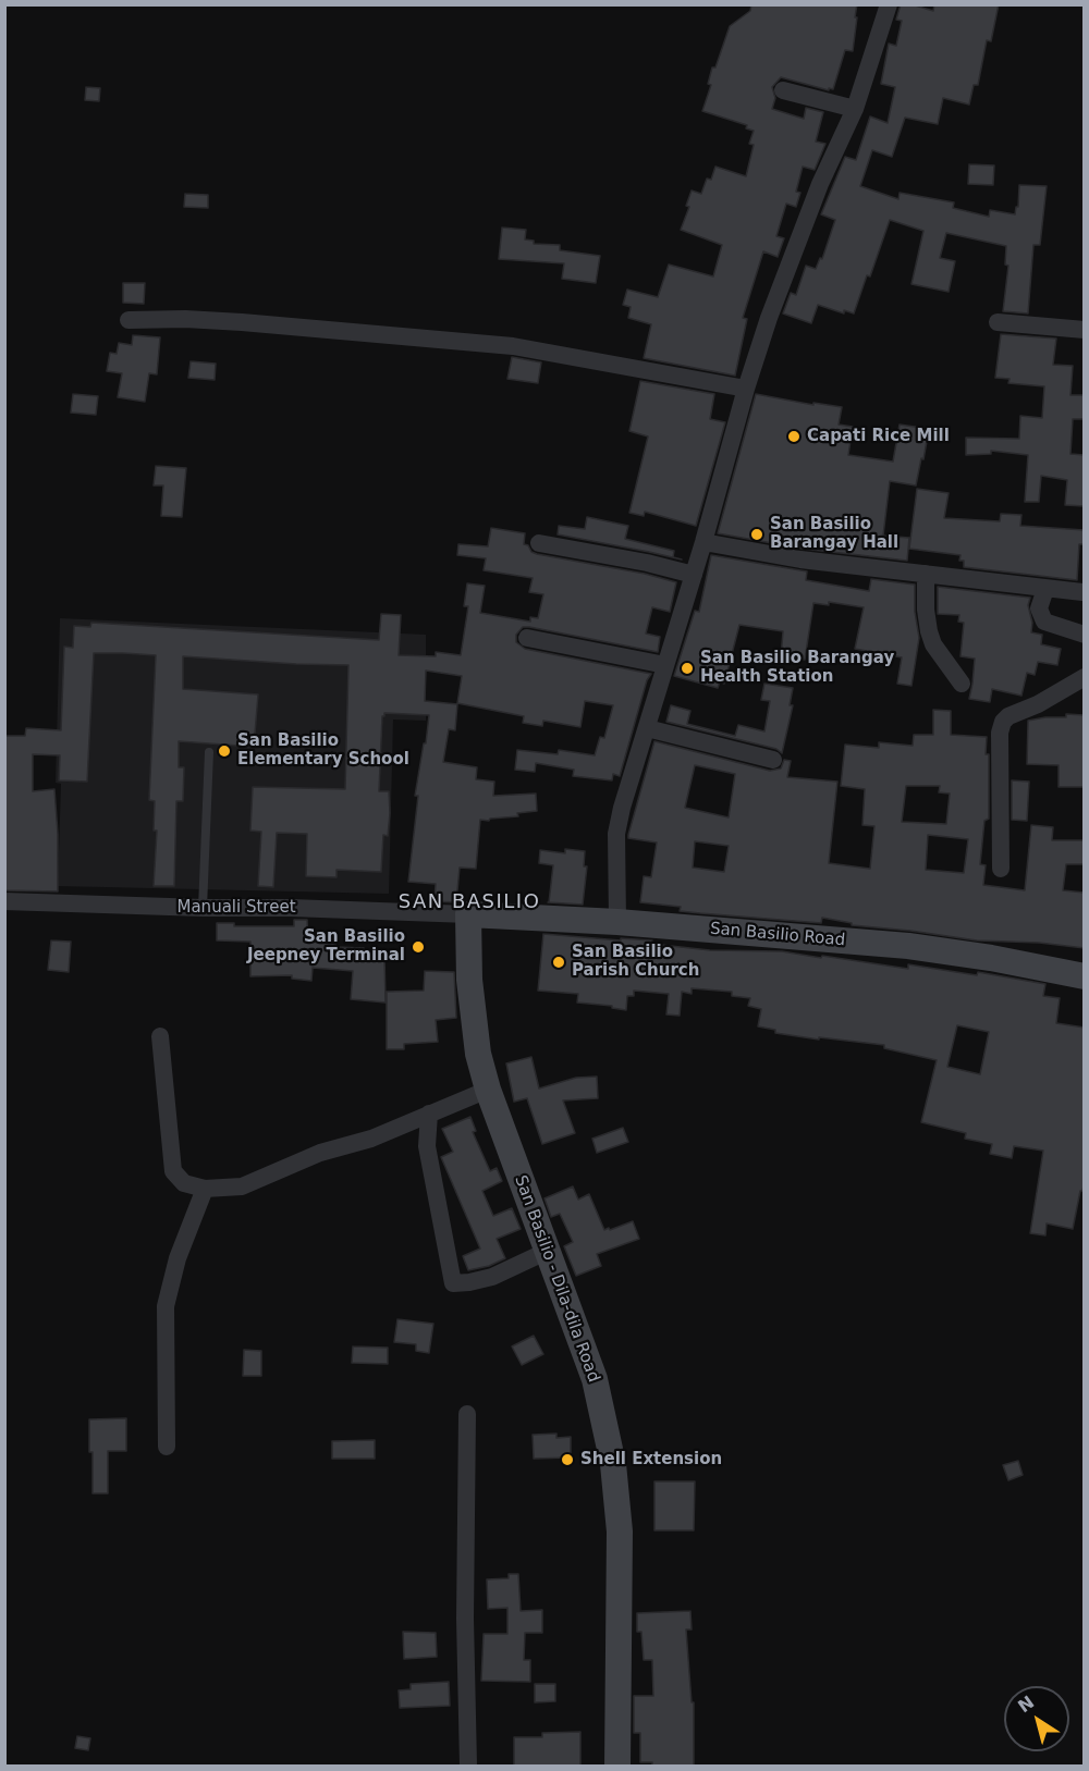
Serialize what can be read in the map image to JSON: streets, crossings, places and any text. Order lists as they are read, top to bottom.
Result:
{
  "streets": {
    "street": ["Manuali Street", "San Basilio Road", "San Basilio - Dila-dila Road"]
  },
  "crossings": [
    ["Manuali Street", "San Basilio Road"],
    ["Manuali Street", "San Basilio - Dila-dila Road"],
    ["San Basilio Road", "San Basilio - Dila-dila Road"]
  ],
  "districts": ["SAN BASILIO"],
  "places": [
    "Capati Rice Mill",
    "San Basilio Barangay Hall",
    "San Basilio Barangay Health Station",
    "San Basilio Elementary School",
    "San Basilio Jeepney Terminal",
    "San Basilio Parish Church",
    "Shell Extension"
  ],
  "north": "top left"
}
